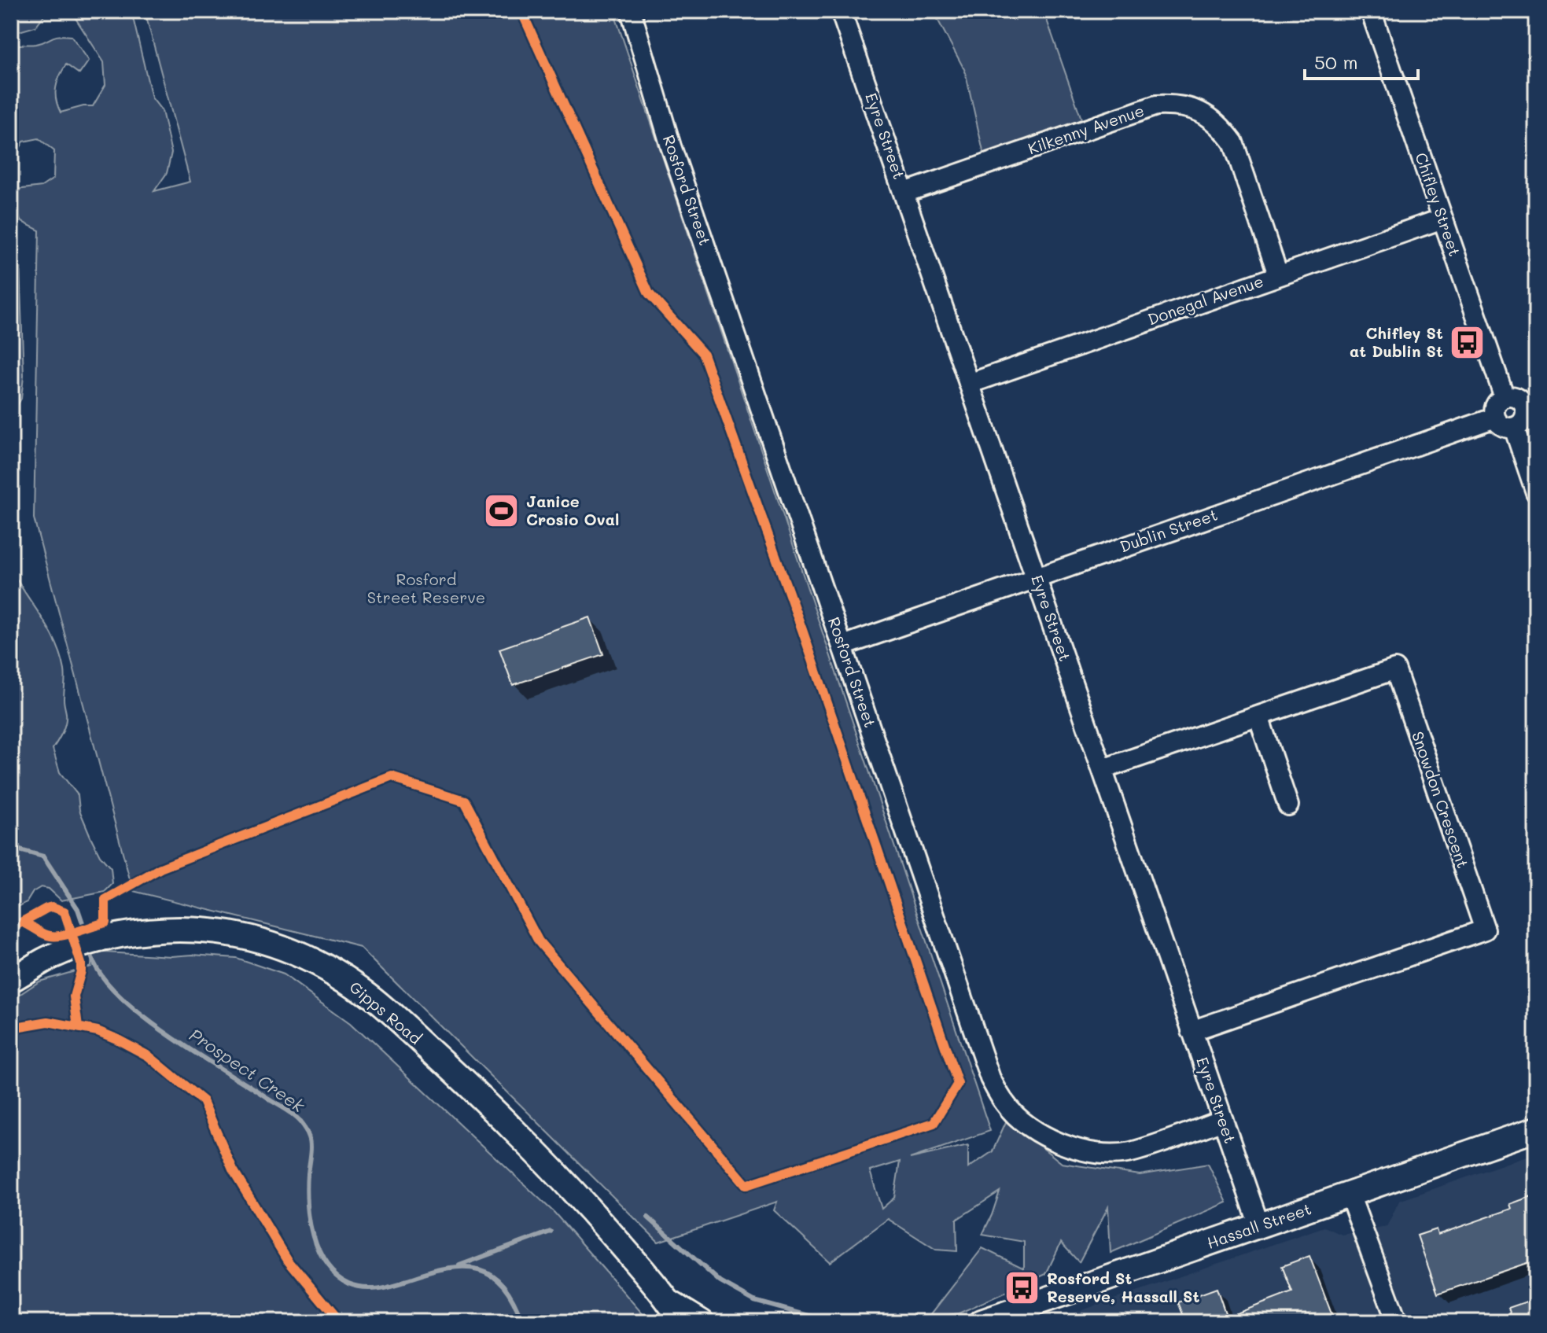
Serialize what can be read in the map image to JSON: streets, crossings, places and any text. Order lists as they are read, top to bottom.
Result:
{
  "streets": {
    "main road": ["Gipps Road", "Hassall Street"],
    "street": [
      "Kilkenny Avenue",
      "Eyre Street",
      "Rosford Street",
      "Chifley Street",
      "Donegal Avenue",
      "Dublin Street",
      "Snowdon Crescent"
    ]
  },
  "crossings": [
    ["Kilkenny Avenue", "Eyre Street"],
    ["Kilkenny Avenue", "Donegal Avenue"],
    ["Eyre Street", "Rosford Street"],
    ["Eyre Street", "Donegal Avenue"],
    ["Eyre Street", "Dublin Street"],
    ["Eyre Street", "Snowdon Crescent"],
    ["Eyre Street", "Hassall Street"],
    ["Rosford Street", "Dublin Street"],
    ["Chifley Street", "Donegal Avenue"],
    ["Chifley Street", "Dublin Street"]
  ],
  "water": ["Prospect Creek"],
  "parks": ["Rosford Street Reserve"],
  "places": {
    "bus stop": ["Chifley St at Dublin St", "Rosford St Reserve, Hassall St"],
    "sports": ["Janice Crosio Oval"]
  },
  "scale_bar": "50 m"
}
